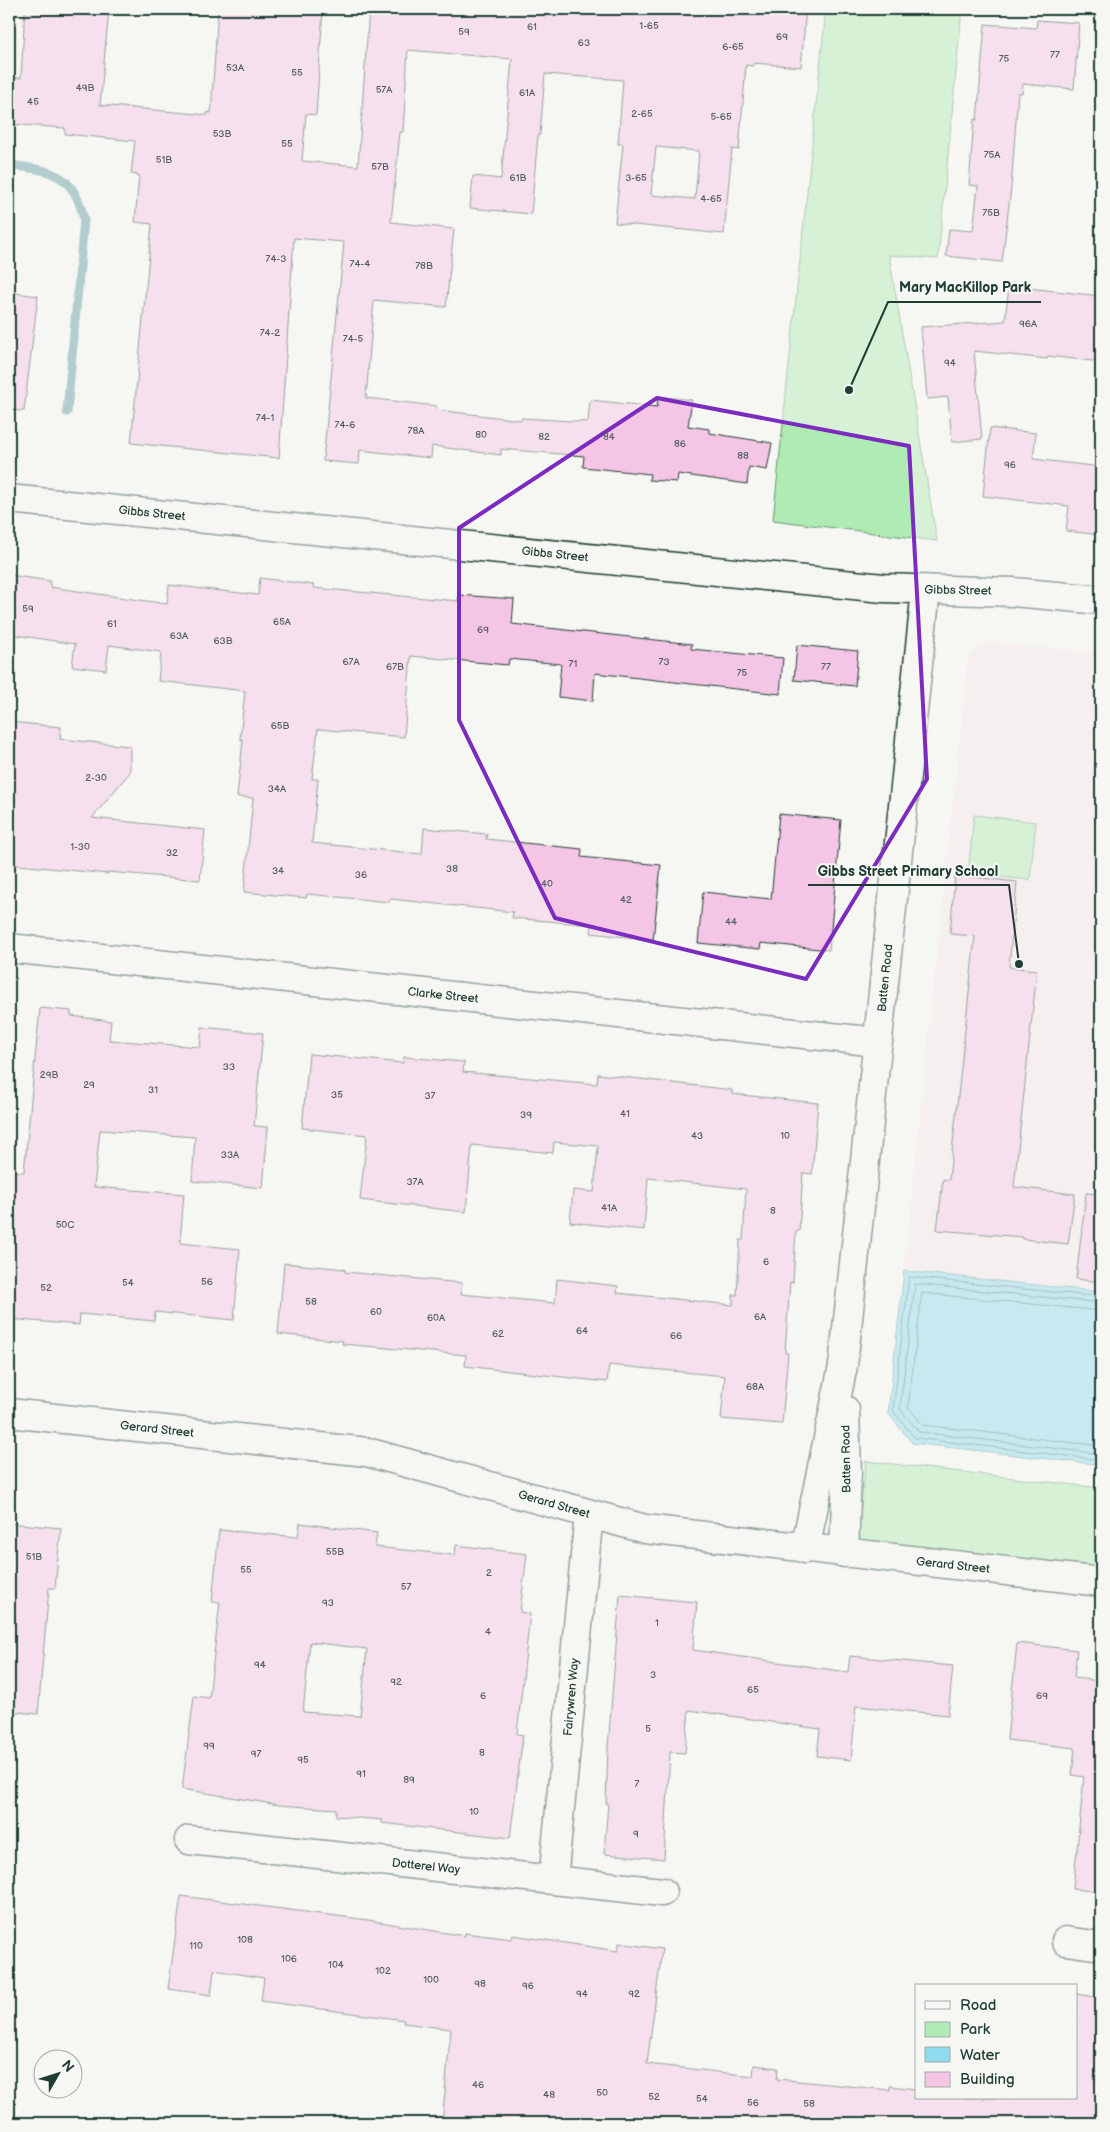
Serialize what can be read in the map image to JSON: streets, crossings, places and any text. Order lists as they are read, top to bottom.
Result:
{
  "streets": {
    "street": [
      "Gibbs Street",
      "Batten Road",
      "Clarke Street",
      "Gerard Street",
      "Fairywren Way",
      "Dotterel Way"
    ]
  },
  "crossings": [
    ["Gibbs Street", "Batten Road"],
    ["Batten Road", "Clarke Street"],
    ["Batten Road", "Gerard Street"],
    ["Gerard Street", "Fairywren Way"],
    ["Fairywren Way", "Dotterel Way"]
  ],
  "places": ["Mary MacKillop Park", "Gibbs Street Primary School"],
  "house_numbers": [
    "1-65",
    "61",
    "59",
    "69",
    "63",
    "6-65",
    "77",
    "75",
    "53A",
    "55",
    "49B",
    "57A",
    "61A",
    "45",
    "2-65",
    "5-65",
    "53B",
    "55",
    "75A",
    "51B",
    "57B",
    "61B",
    "3-65",
    "4-65",
    "75B",
    "74-3",
    "74-4",
    "78B",
    "96A",
    "74-2",
    "74-5",
    "94",
    "74-1",
    "74-6",
    "78A",
    "80",
    "82",
    "84",
    "86",
    "88",
    "96",
    "59",
    "65A",
    "61",
    "69",
    "63A",
    "63B",
    "67A",
    "73",
    "71",
    "67B",
    "77",
    "75",
    "65B",
    "2-30",
    "34A",
    "1-30",
    "32",
    "38",
    "34",
    "36",
    "40",
    "42",
    "44",
    "33",
    "29B",
    "29",
    "31",
    "35",
    "37",
    "41",
    "39",
    "43",
    "10",
    "33A",
    "37A",
    "41A",
    "8",
    "50C",
    "6",
    "56",
    "54",
    "52",
    "58",
    "60",
    "6A",
    "60A",
    "64",
    "62",
    "66",
    "68A",
    "55B",
    "51B",
    "55",
    "2",
    "57",
    "93",
    "1",
    "4",
    "94",
    "3",
    "92",
    "65",
    "6",
    "69",
    "5",
    "99",
    "8",
    "97",
    "95",
    "91",
    "89",
    "7",
    "10",
    "9",
    "108",
    "110",
    "106",
    "104",
    "102",
    "100",
    "98",
    "96",
    "94",
    "92",
    "46",
    "50",
    "48",
    "52",
    "54",
    "56",
    "58"
  ],
  "legend": [
    "Road",
    "Park",
    "Water",
    "Building"
  ],
  "north": "top right"
}
